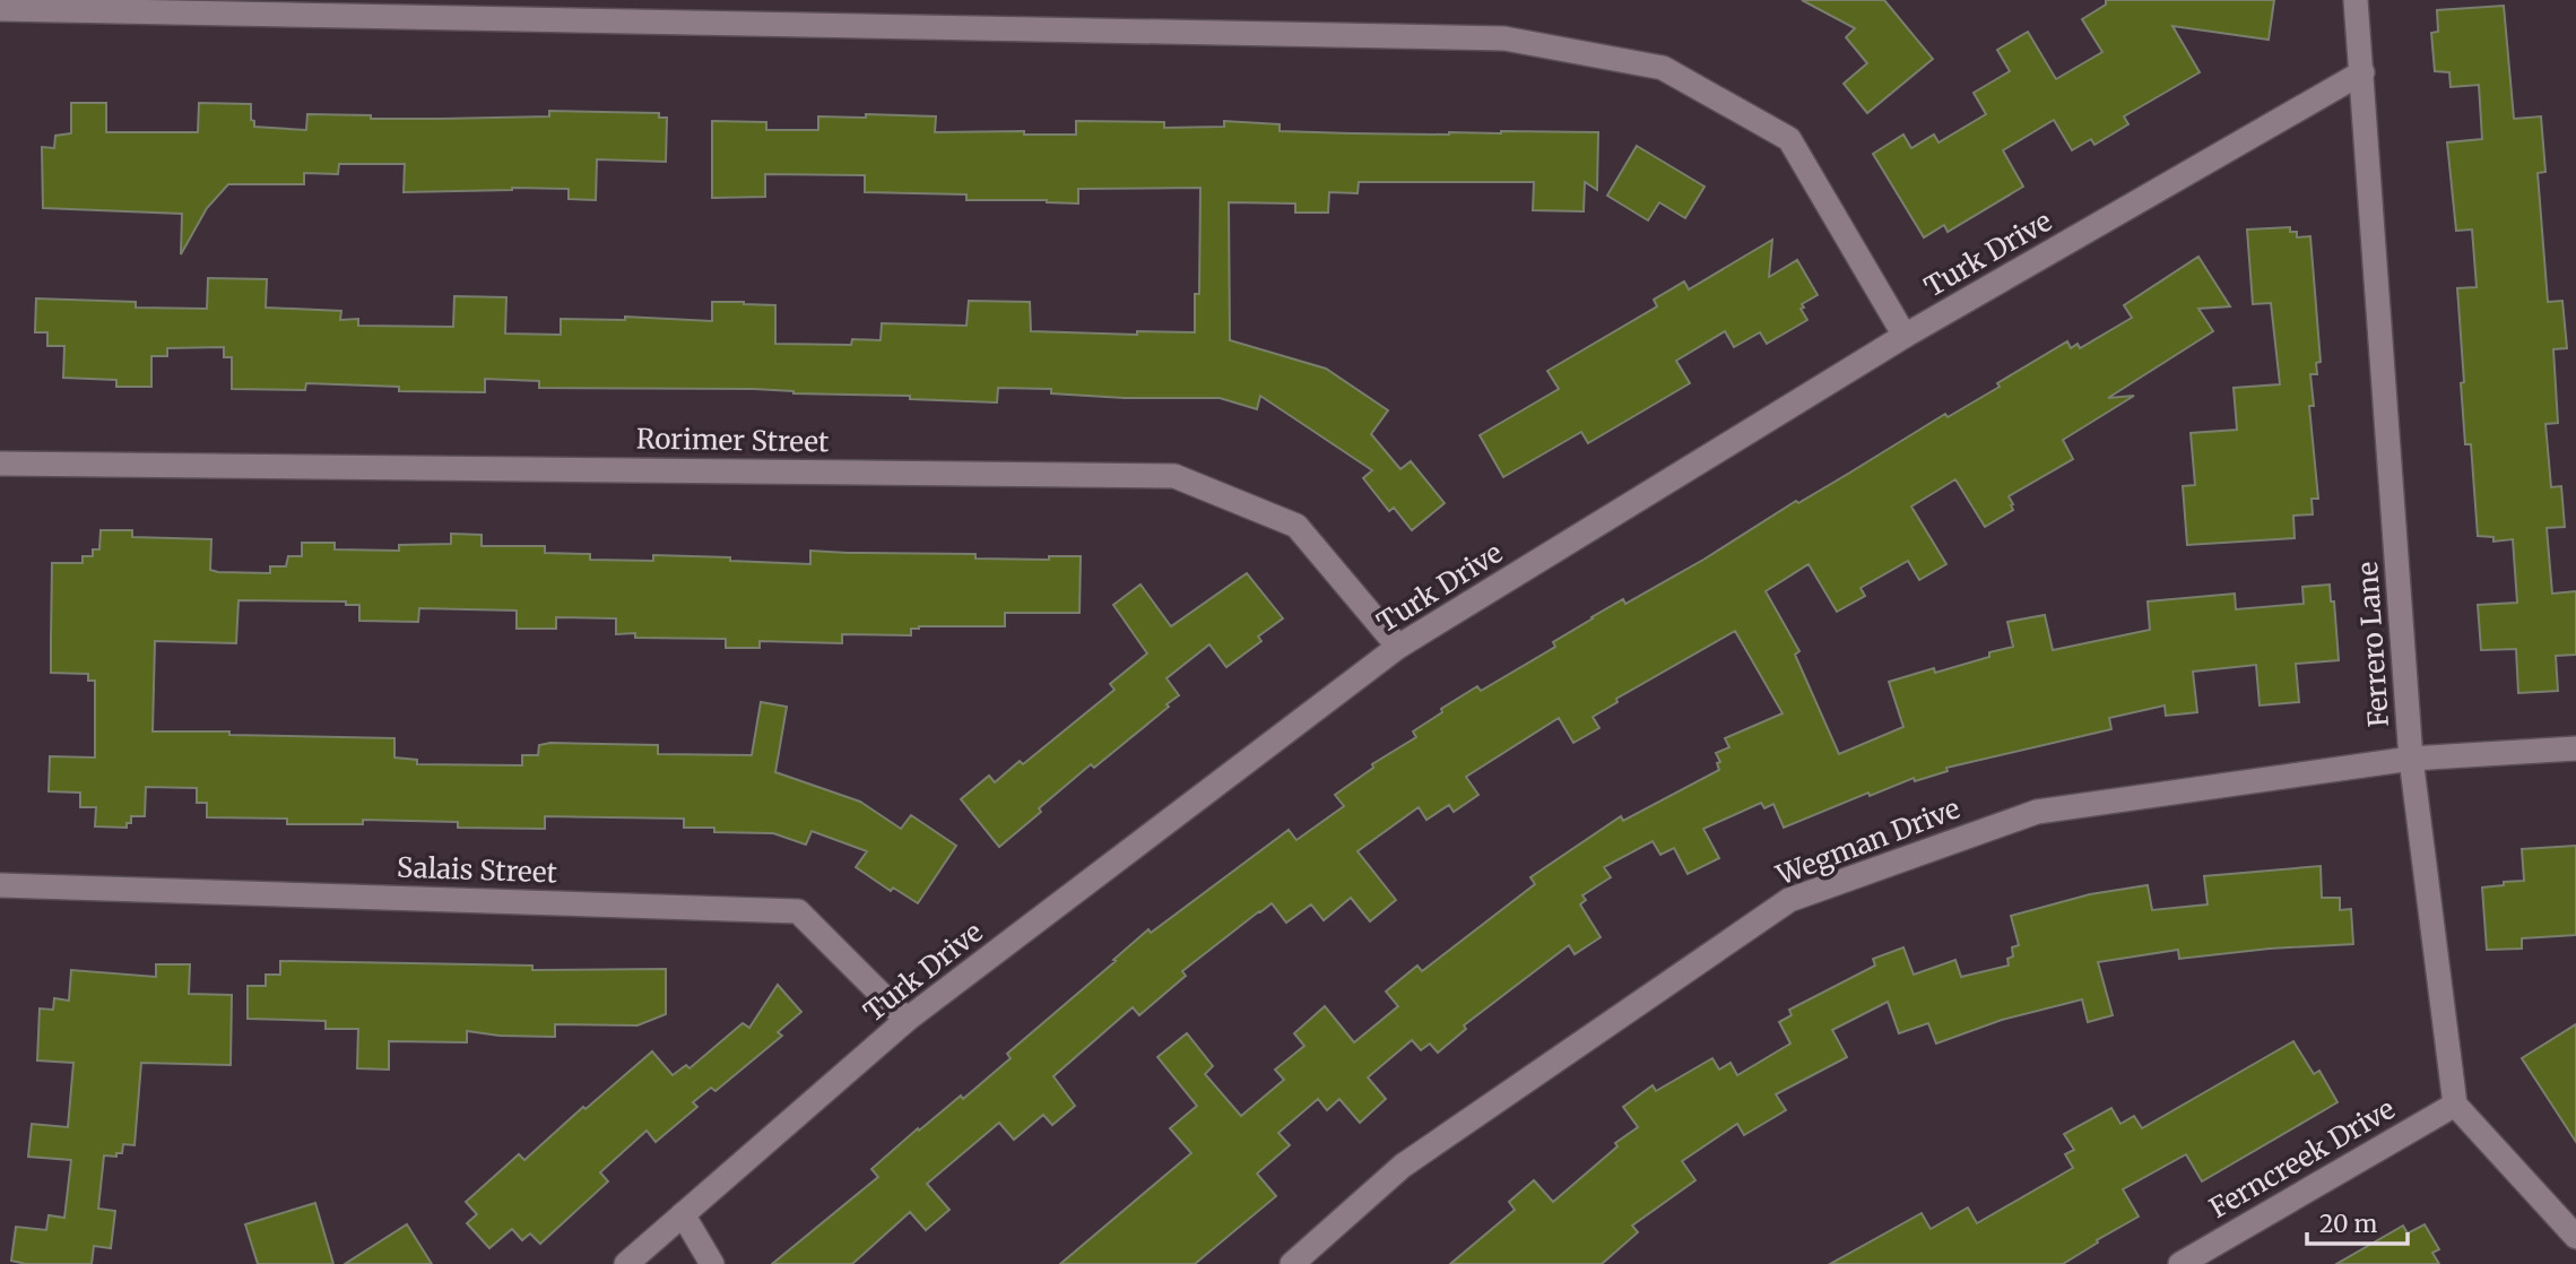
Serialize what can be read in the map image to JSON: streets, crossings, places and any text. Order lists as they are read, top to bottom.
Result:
{
  "streets": {
    "street": [
      "Turk Drive",
      "Rorimer Street",
      "Ferrero Lane",
      "Wegman Drive",
      "Salais Street",
      "Ferncreek Drive"
    ]
  },
  "crossings": [
    ["Turk Drive", "Rorimer Street"],
    ["Turk Drive", "Ferrero Lane"],
    ["Turk Drive", "Salais Street"],
    ["Ferrero Lane", "Wegman Drive"],
    ["Ferrero Lane", "Ferncreek Drive"]
  ],
  "scale_bar": "20 m"
}
